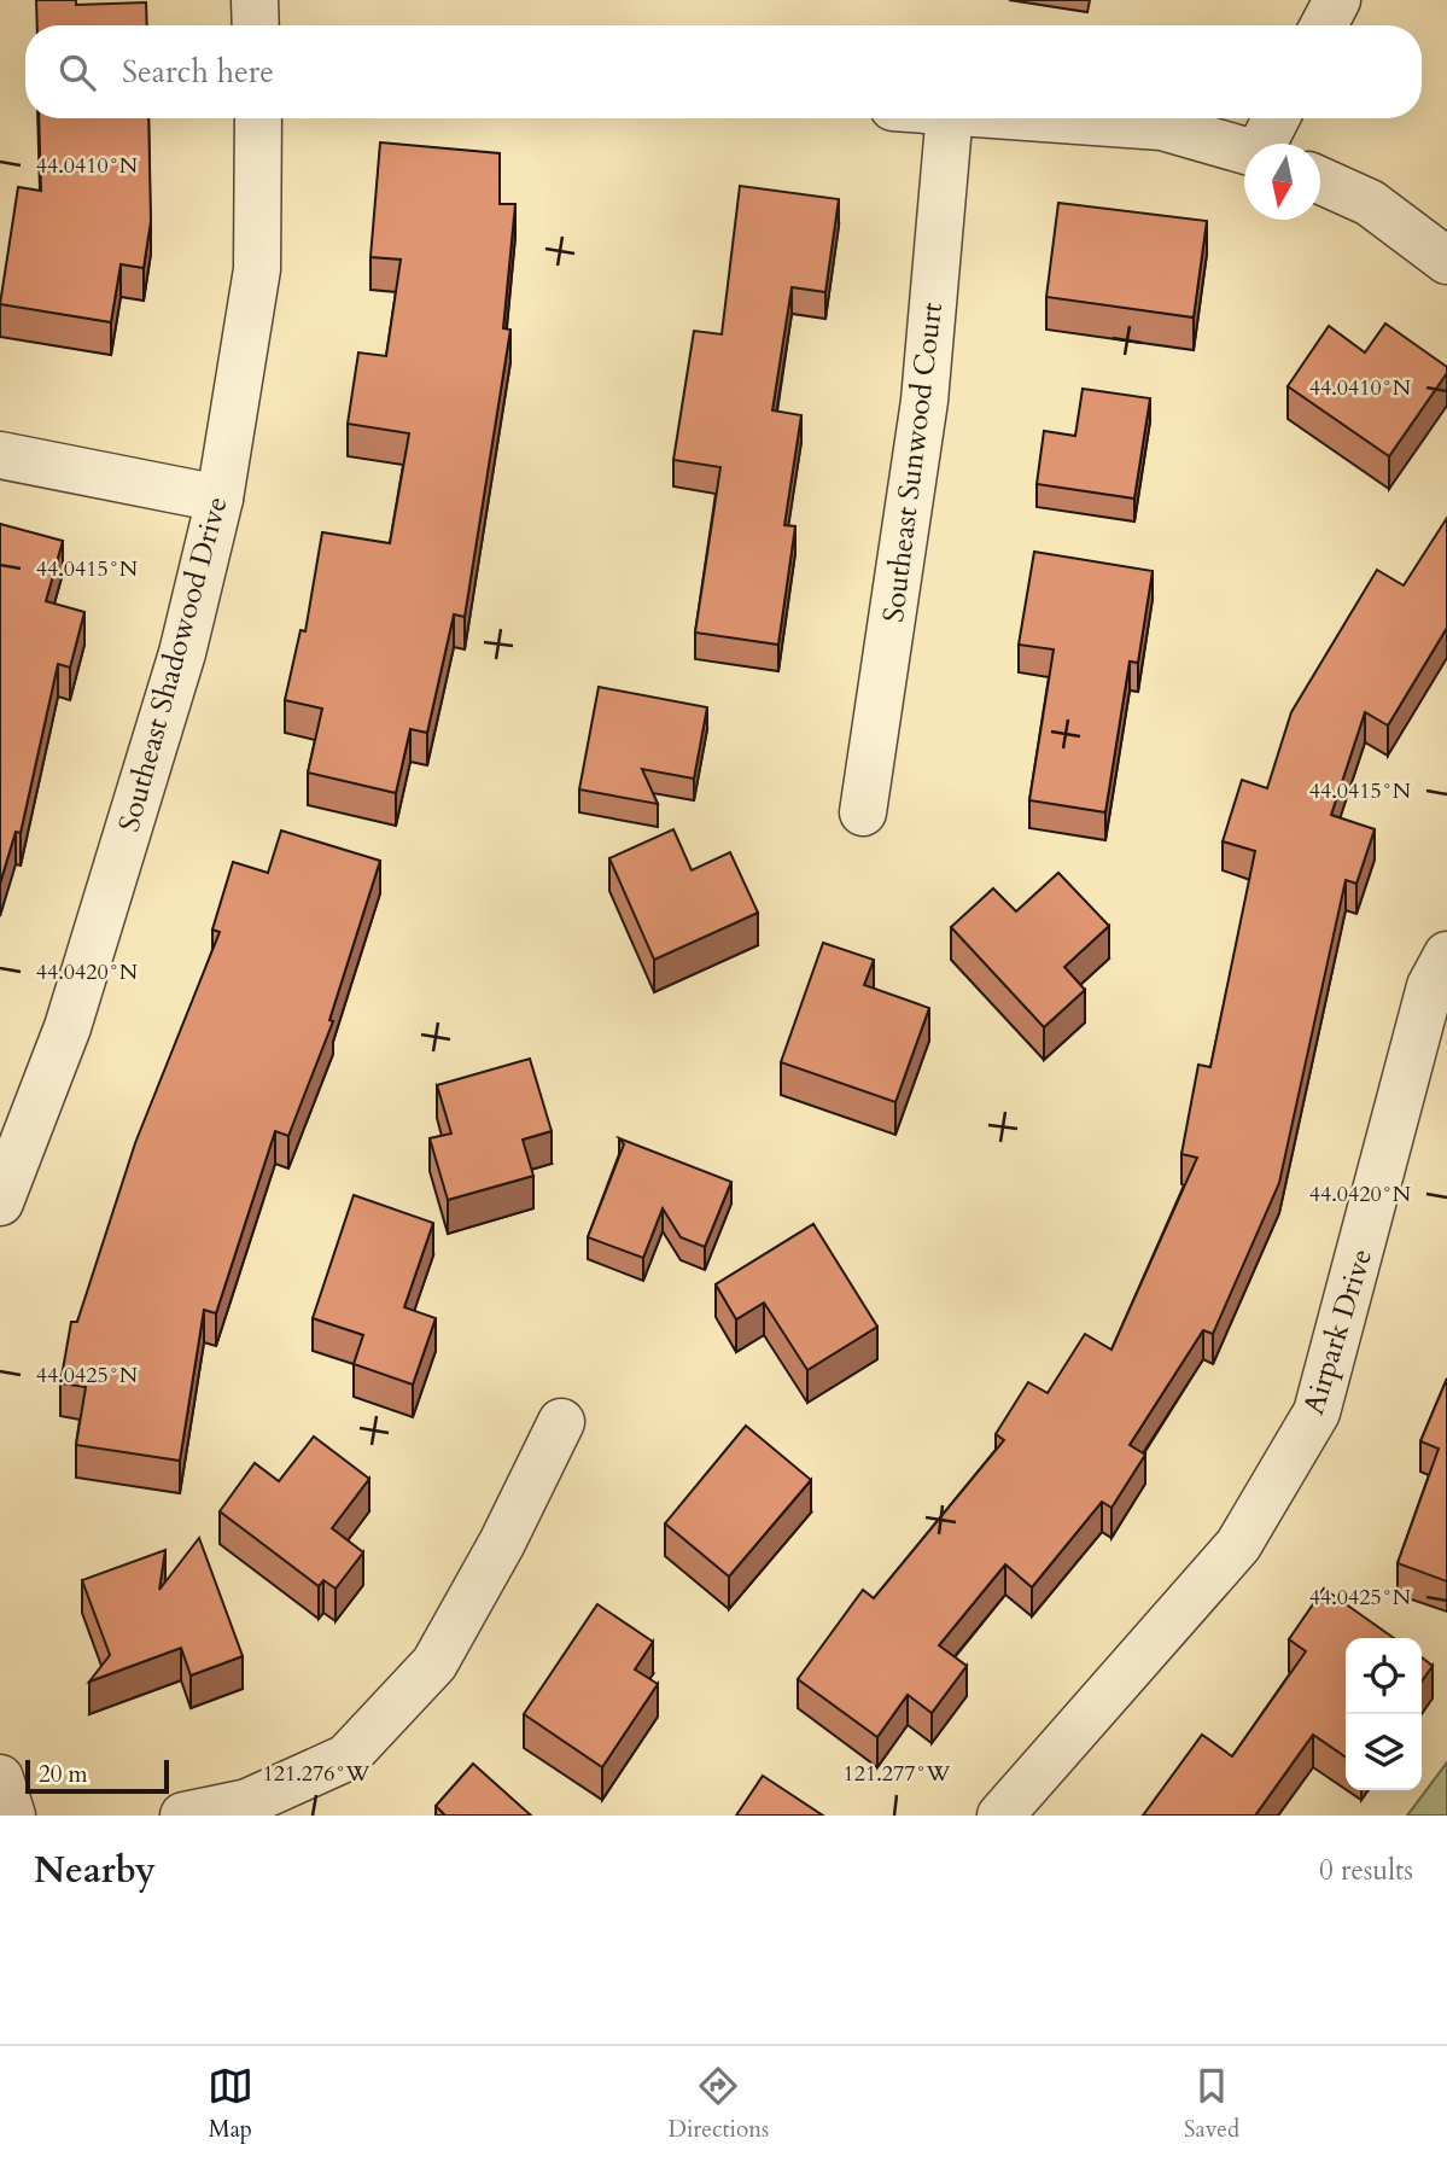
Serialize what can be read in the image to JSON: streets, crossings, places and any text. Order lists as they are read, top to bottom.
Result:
{
  "streets": {
    "street": ["Southeast Sunwood Court", "Southeast Shadowood Drive", "Airpark Drive"]
  },
  "scale_bar": "20 m",
  "north": "bottom",
  "page": {
    "search": "Search here",
    "scale": "20 m",
    "heading": ["Nearby", "0 results"],
    "nav": ["Map", "Directions", "Saved"]
  },
  "coordinates": [
    "44.0410°N",
    "44.0415°N",
    "44.0420°N",
    "44.0425°N",
    "121.276°W",
    "121.277°W"
  ]
}
